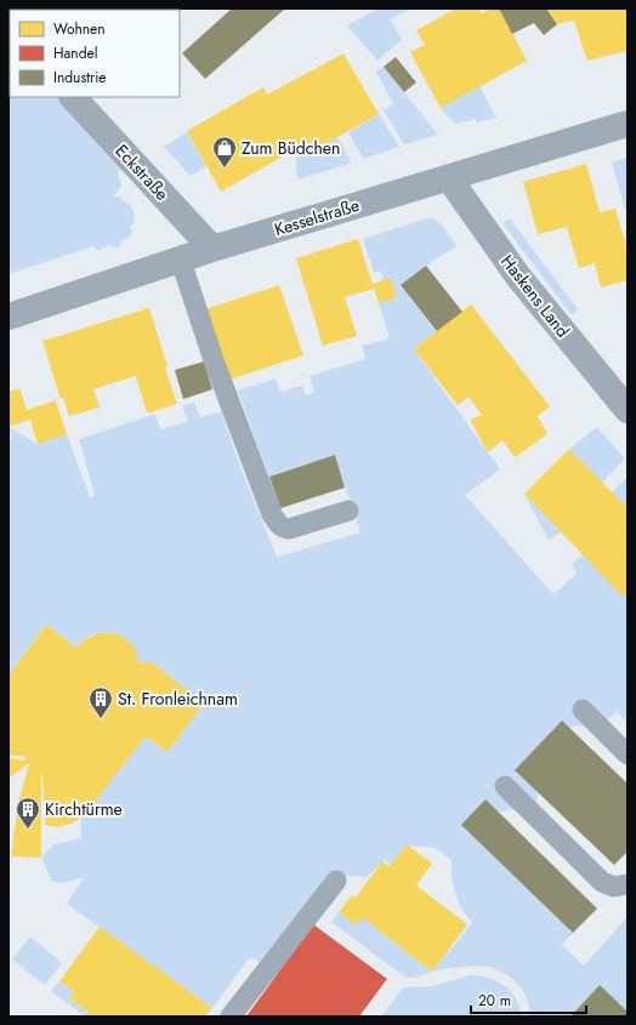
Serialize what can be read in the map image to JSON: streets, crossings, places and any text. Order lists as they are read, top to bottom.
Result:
{
  "streets": {
    "street": ["Eckstraße", "Kesselstraße", "Haskens Land"]
  },
  "crossings": [
    ["Eckstraße", "Kesselstraße"],
    ["Kesselstraße", "Haskens Land"]
  ],
  "places": {
    "shop": ["Zum Büdchen"],
    "building": ["St. Fronleichnam", "Kirchtürme"]
  },
  "legend": ["Wohnen", "Handel", "Industrie"],
  "scale_bar": "20 m"
}
